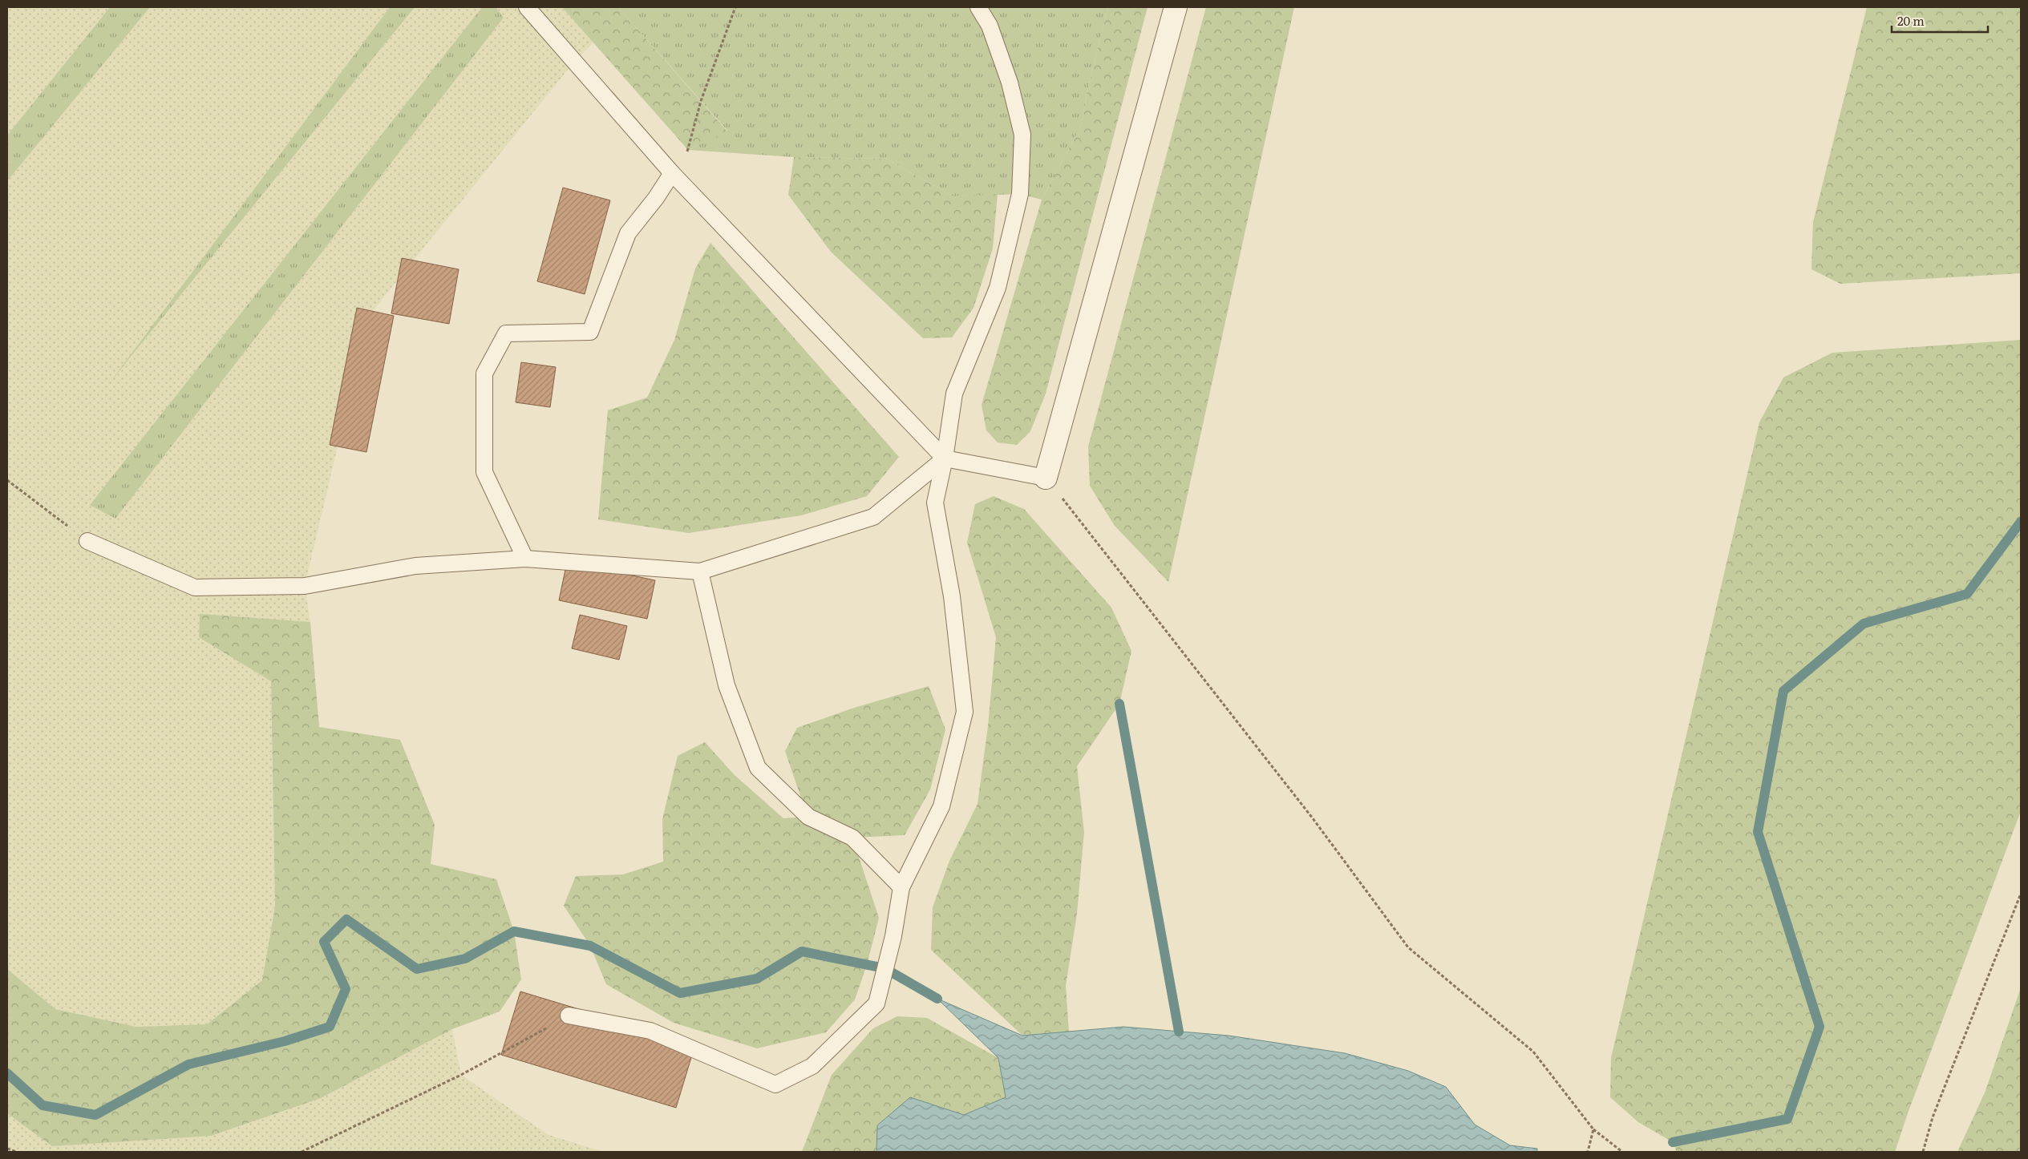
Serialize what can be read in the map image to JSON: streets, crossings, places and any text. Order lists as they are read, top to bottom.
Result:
{
  "scale_bar": "20 m"
}
